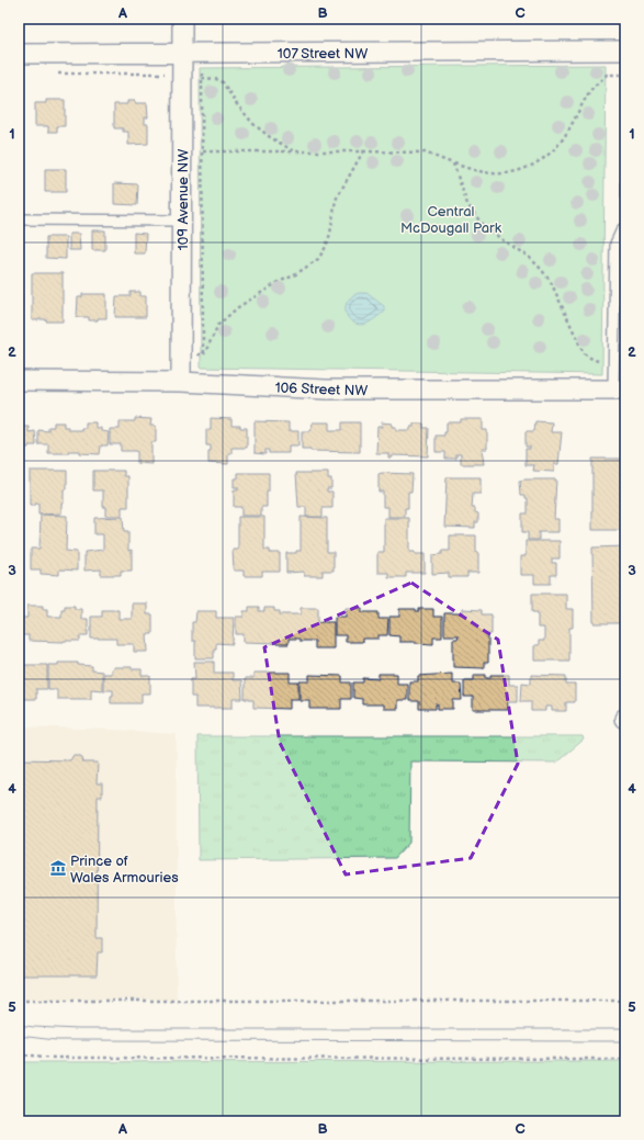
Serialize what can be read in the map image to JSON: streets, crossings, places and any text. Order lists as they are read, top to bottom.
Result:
{
  "streets": {
    "street": ["107 Street NW", "109 Avenue NW", "106 Street NW"]
  },
  "crossings": [
    ["107 Street NW", "109 Avenue NW"],
    ["109 Avenue NW", "106 Street NW"]
  ],
  "parks": ["Central McDougall Park"],
  "places": {
    "museum": ["Prince of Wales Armouries"]
  },
  "grid": {
    "columns": ["A", "B", "C"],
    "rows": [
      "1",
      "2",
      "3",
      "4",
      "5"
    ]
  }
}
